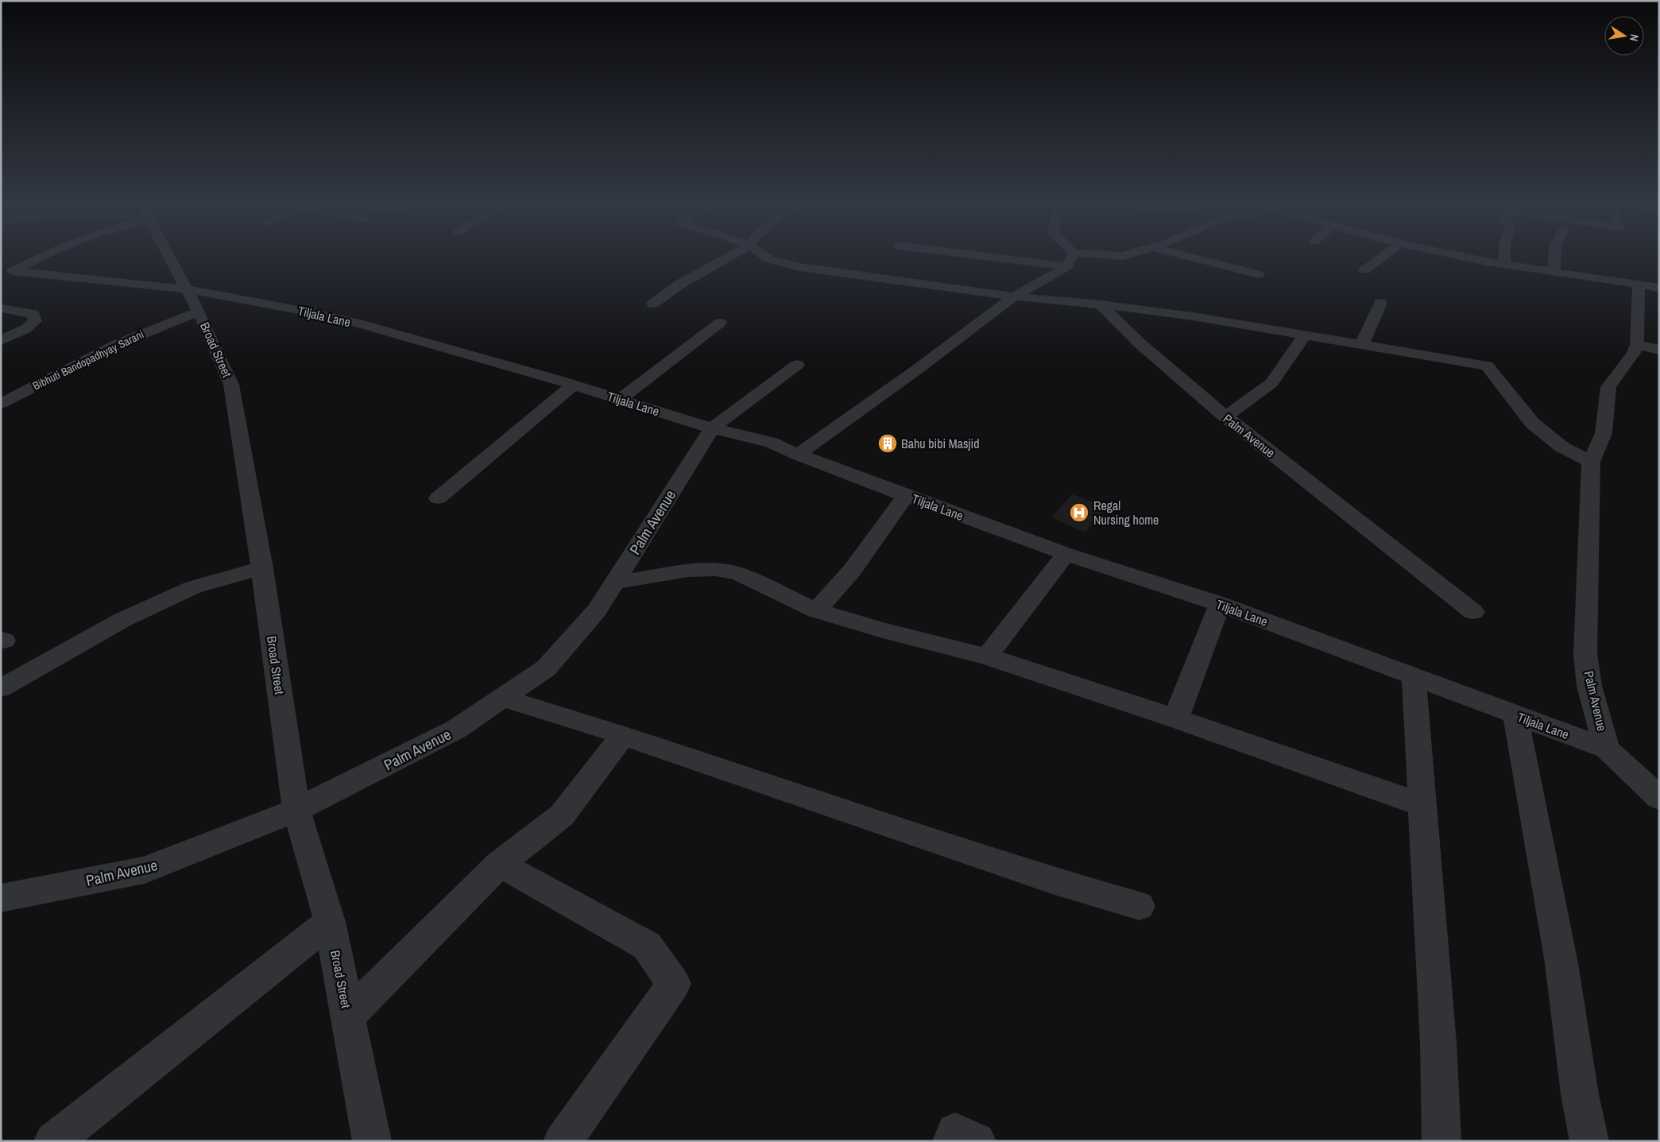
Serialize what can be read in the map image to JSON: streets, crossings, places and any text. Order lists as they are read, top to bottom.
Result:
{
  "streets": {
    "street": [
      "Tiljala Lane",
      "Broad Street",
      "Bibhuti Bandopadhyay Sarani",
      "Palm Avenue"
    ]
  },
  "crossings": [
    ["Tiljala Lane", "Broad Street"],
    ["Tiljala Lane", "Palm Avenue"],
    ["Broad Street", "Bibhuti Bandopadhyay Sarani"],
    ["Broad Street", "Palm Avenue"]
  ],
  "places": {
    "building": ["Bahu bibi Masjid"],
    "hospital": ["Regal Nursing home"]
  },
  "north": "right"
}
